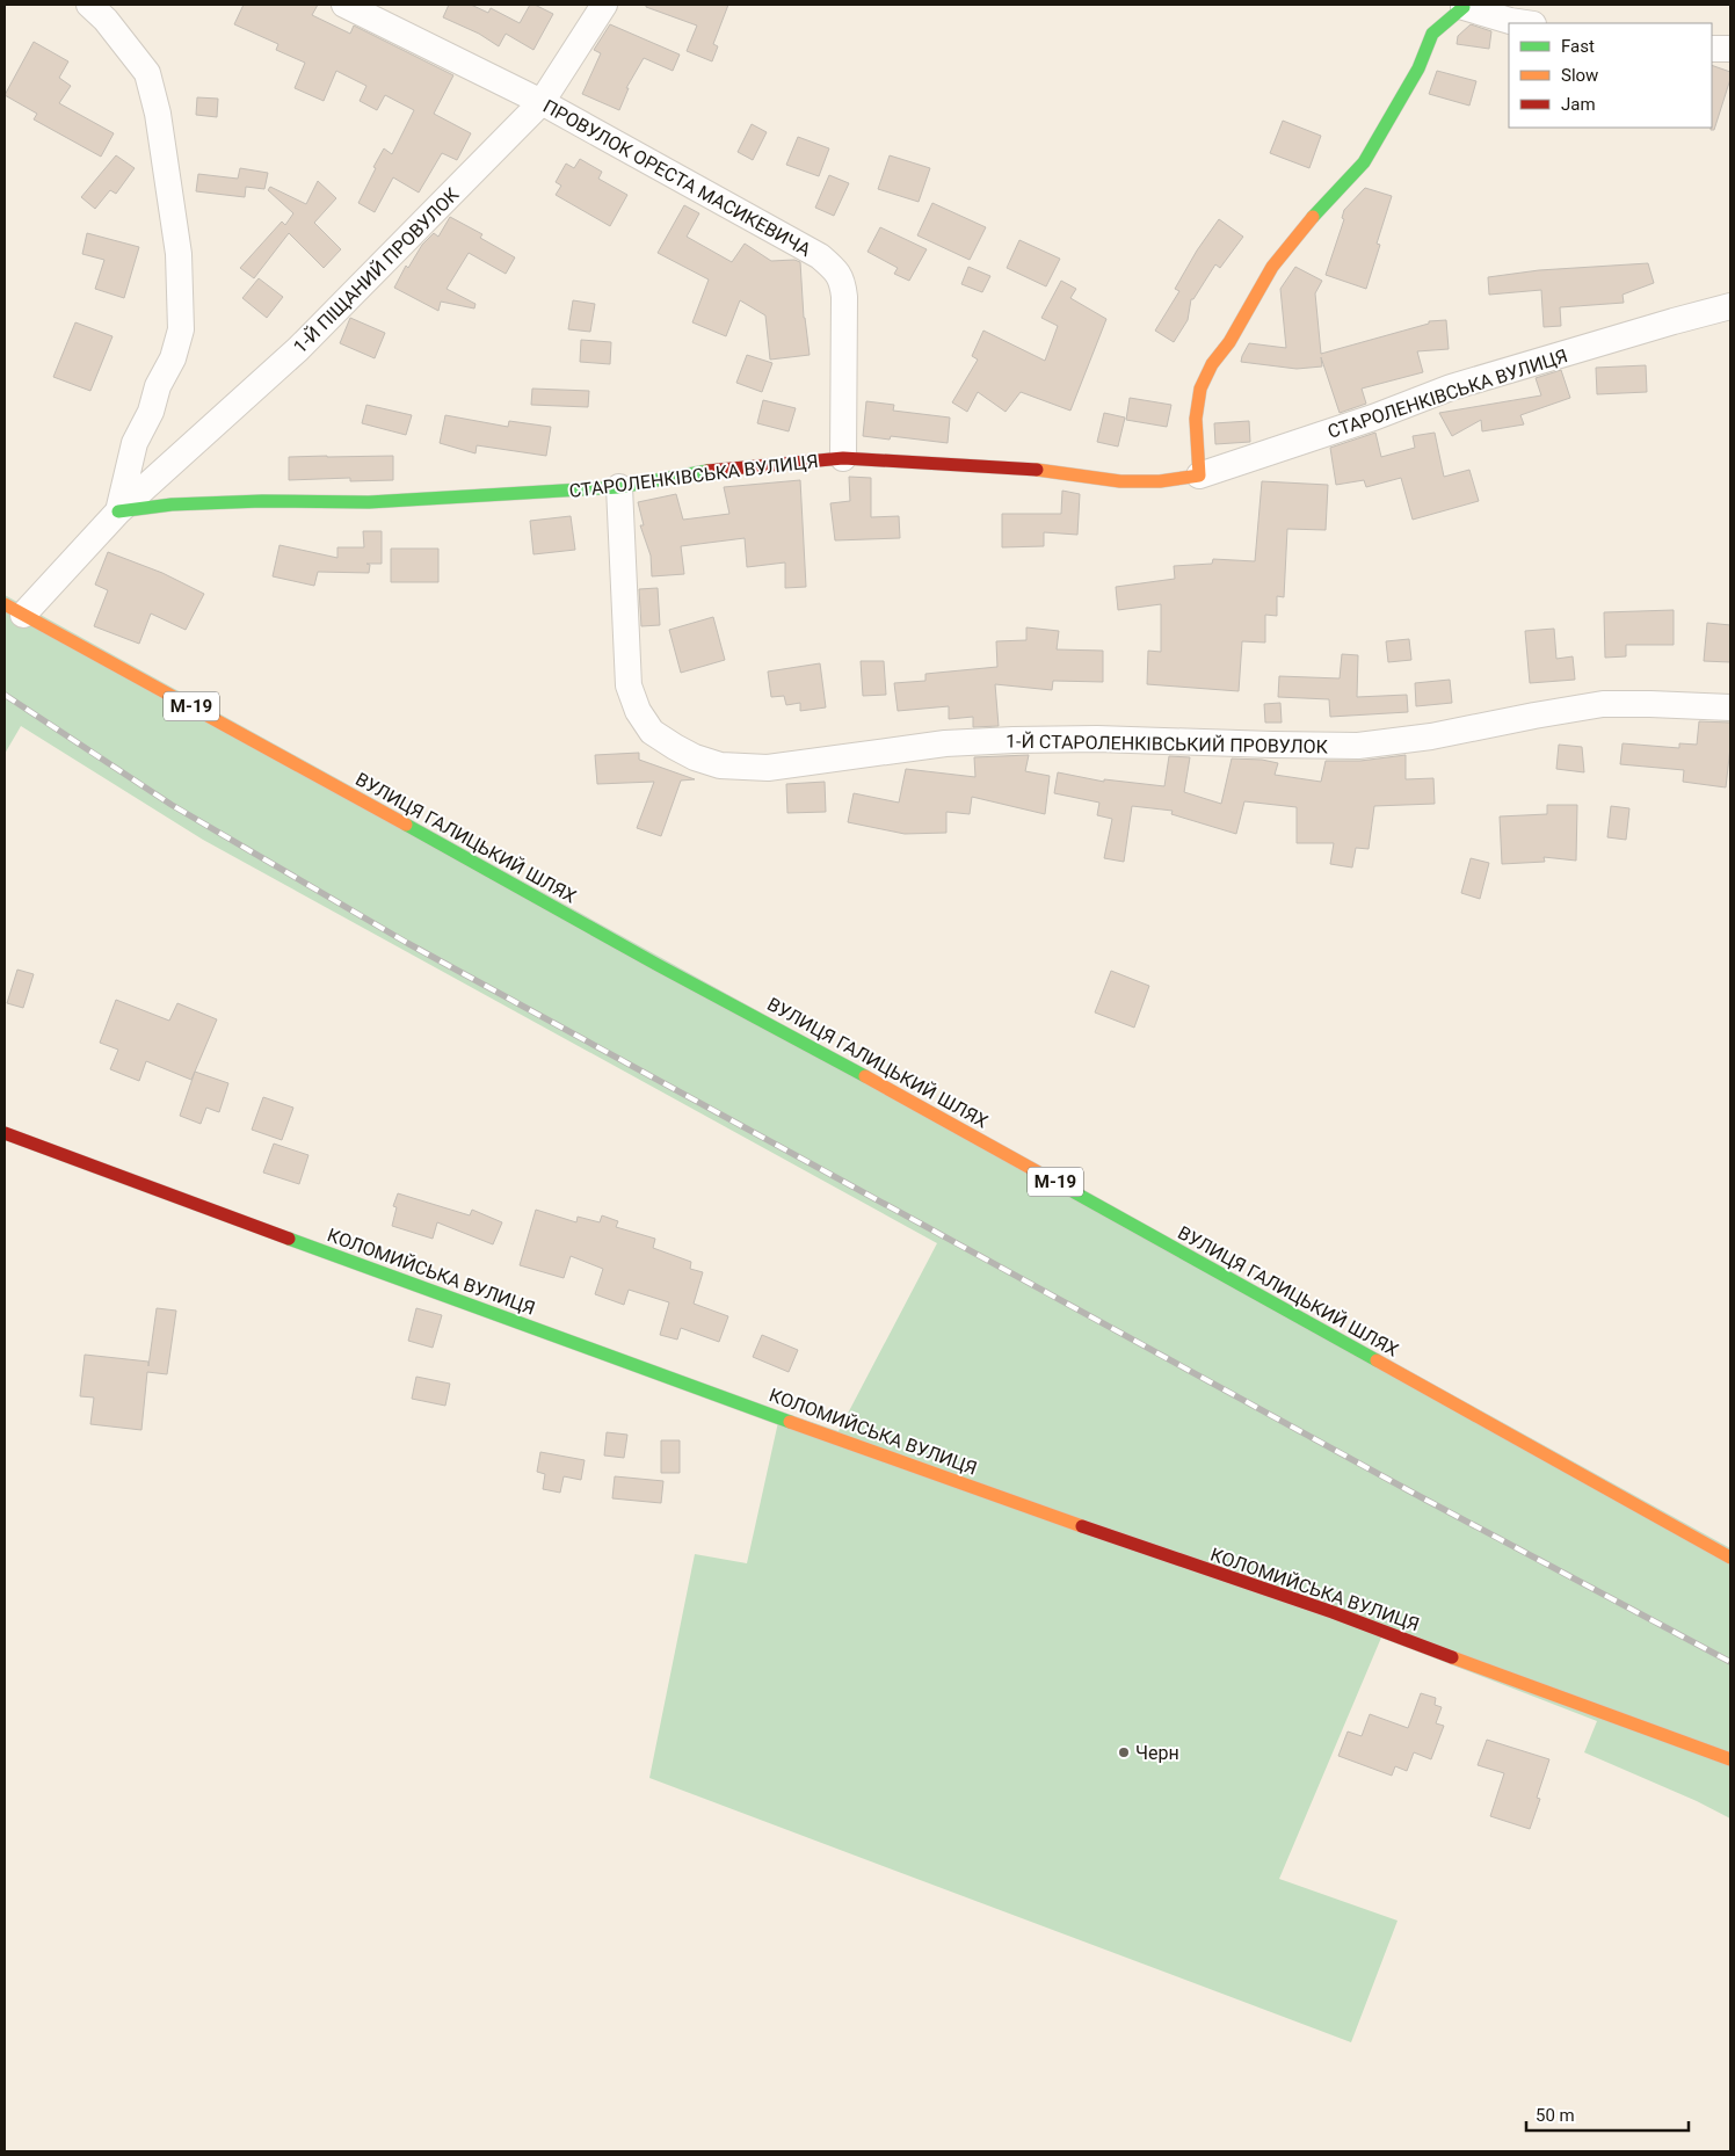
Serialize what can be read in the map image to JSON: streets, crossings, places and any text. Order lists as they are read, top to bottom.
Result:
{
  "streets": {
    "main road": [
      "СТАРОЛЕНКІВСЬКА ВУЛИЦЯ",
      "М-19",
      "ВУЛИЦЯ ГАЛИЦЬКИЙ ШЛЯХ",
      "КОЛОМИЙСЬКА ВУЛИЦЯ"
    ],
    "street": ["ПРОВУЛОК ОРЕСТА МАСИКЕВИЧА", "1-Й ПІЩАНИЙ ПРОВУЛОК", "1-Й СТАРОЛЕНКІВСЬКИЙ ПРОВУЛОК"]
  },
  "crossings": [
    ["ПРОВУЛОК ОРЕСТА МАСИКЕВИЧА", "1-Й ПІЩАНИЙ ПРОВУЛОК"],
    ["ПРОВУЛОК ОРЕСТА МАСИКЕВИЧА", "СТАРОЛЕНКІВСЬКА ВУЛИЦЯ"],
    ["1-Й ПІЩАНИЙ ПРОВУЛОК", "СТАРОЛЕНКІВСЬКА ВУЛИЦЯ"],
    ["1-Й ПІЩАНИЙ ПРОВУЛОК", "ВУЛИЦЯ ГАЛИЦЬКИЙ ШЛЯХ"],
    ["СТАРОЛЕНКІВСЬКА ВУЛИЦЯ", "1-Й СТАРОЛЕНКІВСЬКИЙ ПРОВУЛОК"]
  ],
  "places": ["Черн"],
  "legend": ["Fast", "Slow", "Jam"],
  "scale_bar": "50 m"
}
